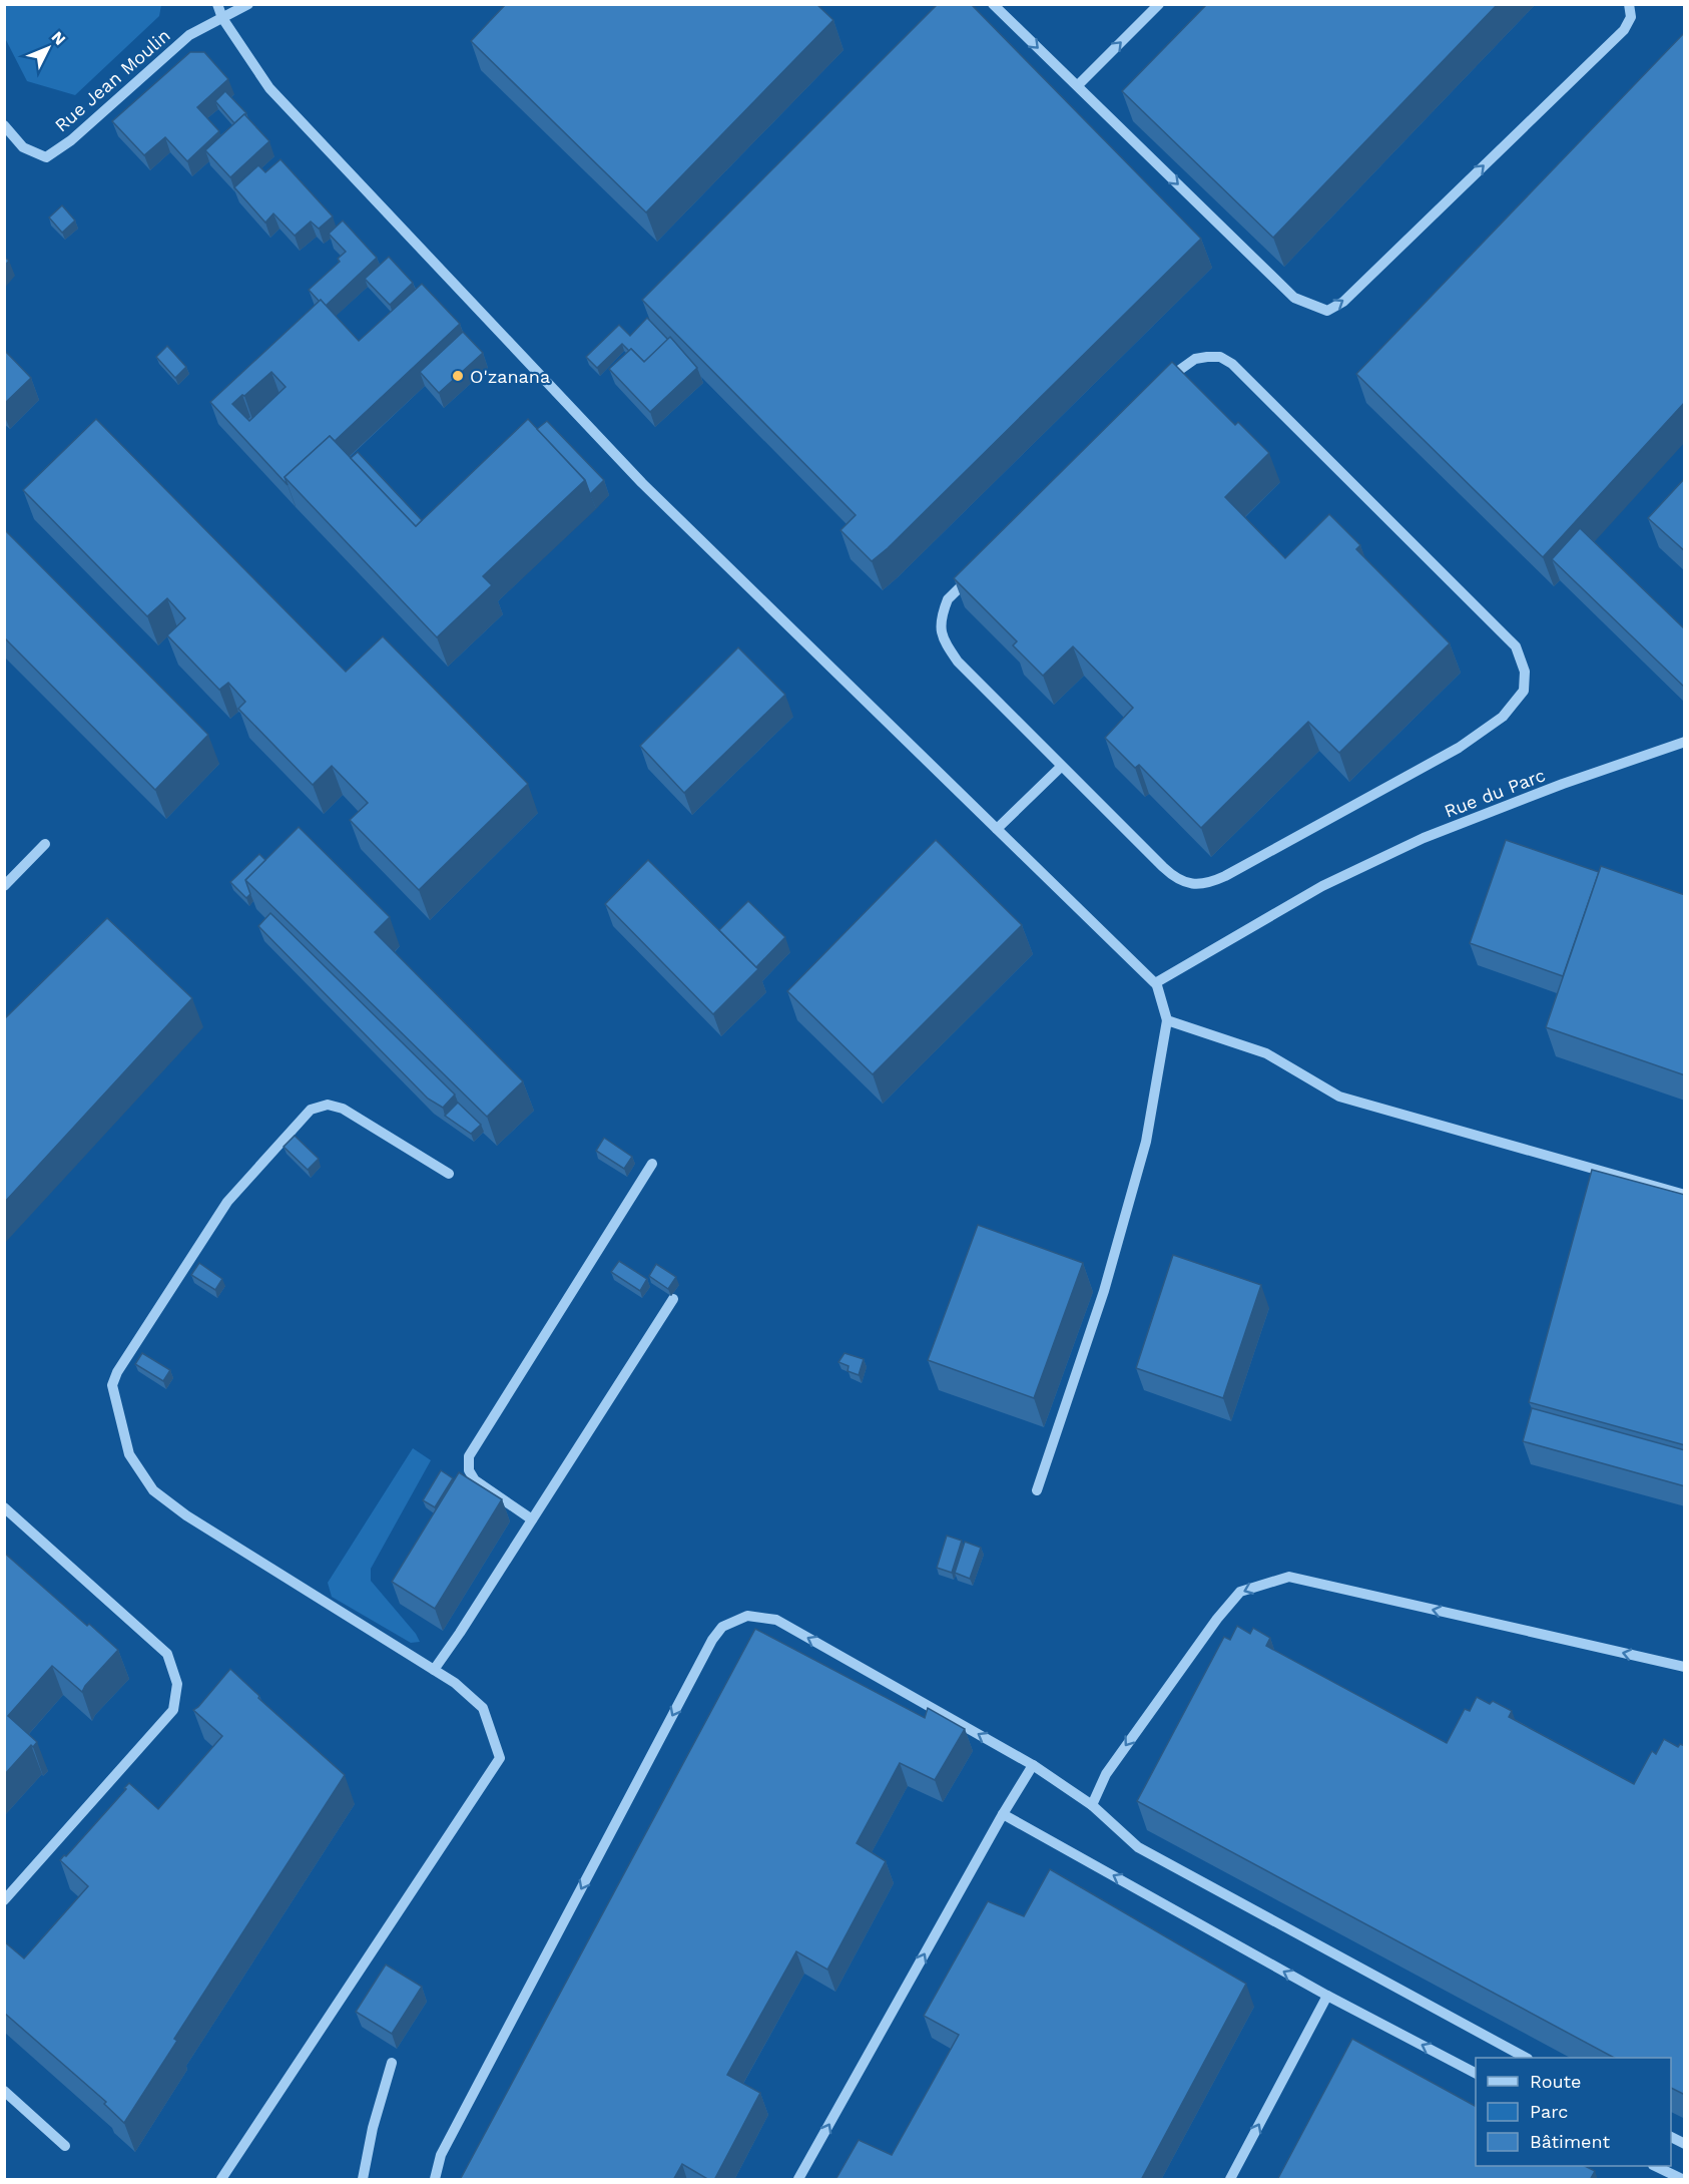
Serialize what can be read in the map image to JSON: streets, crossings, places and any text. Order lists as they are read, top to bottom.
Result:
{
  "streets": {
    "street": ["Rue Jean Moulin", "Rue du Parc"]
  },
  "places": ["O'zanana"],
  "legend": ["Route", "Parc", "Bâtiment"],
  "north": "top right"
}
